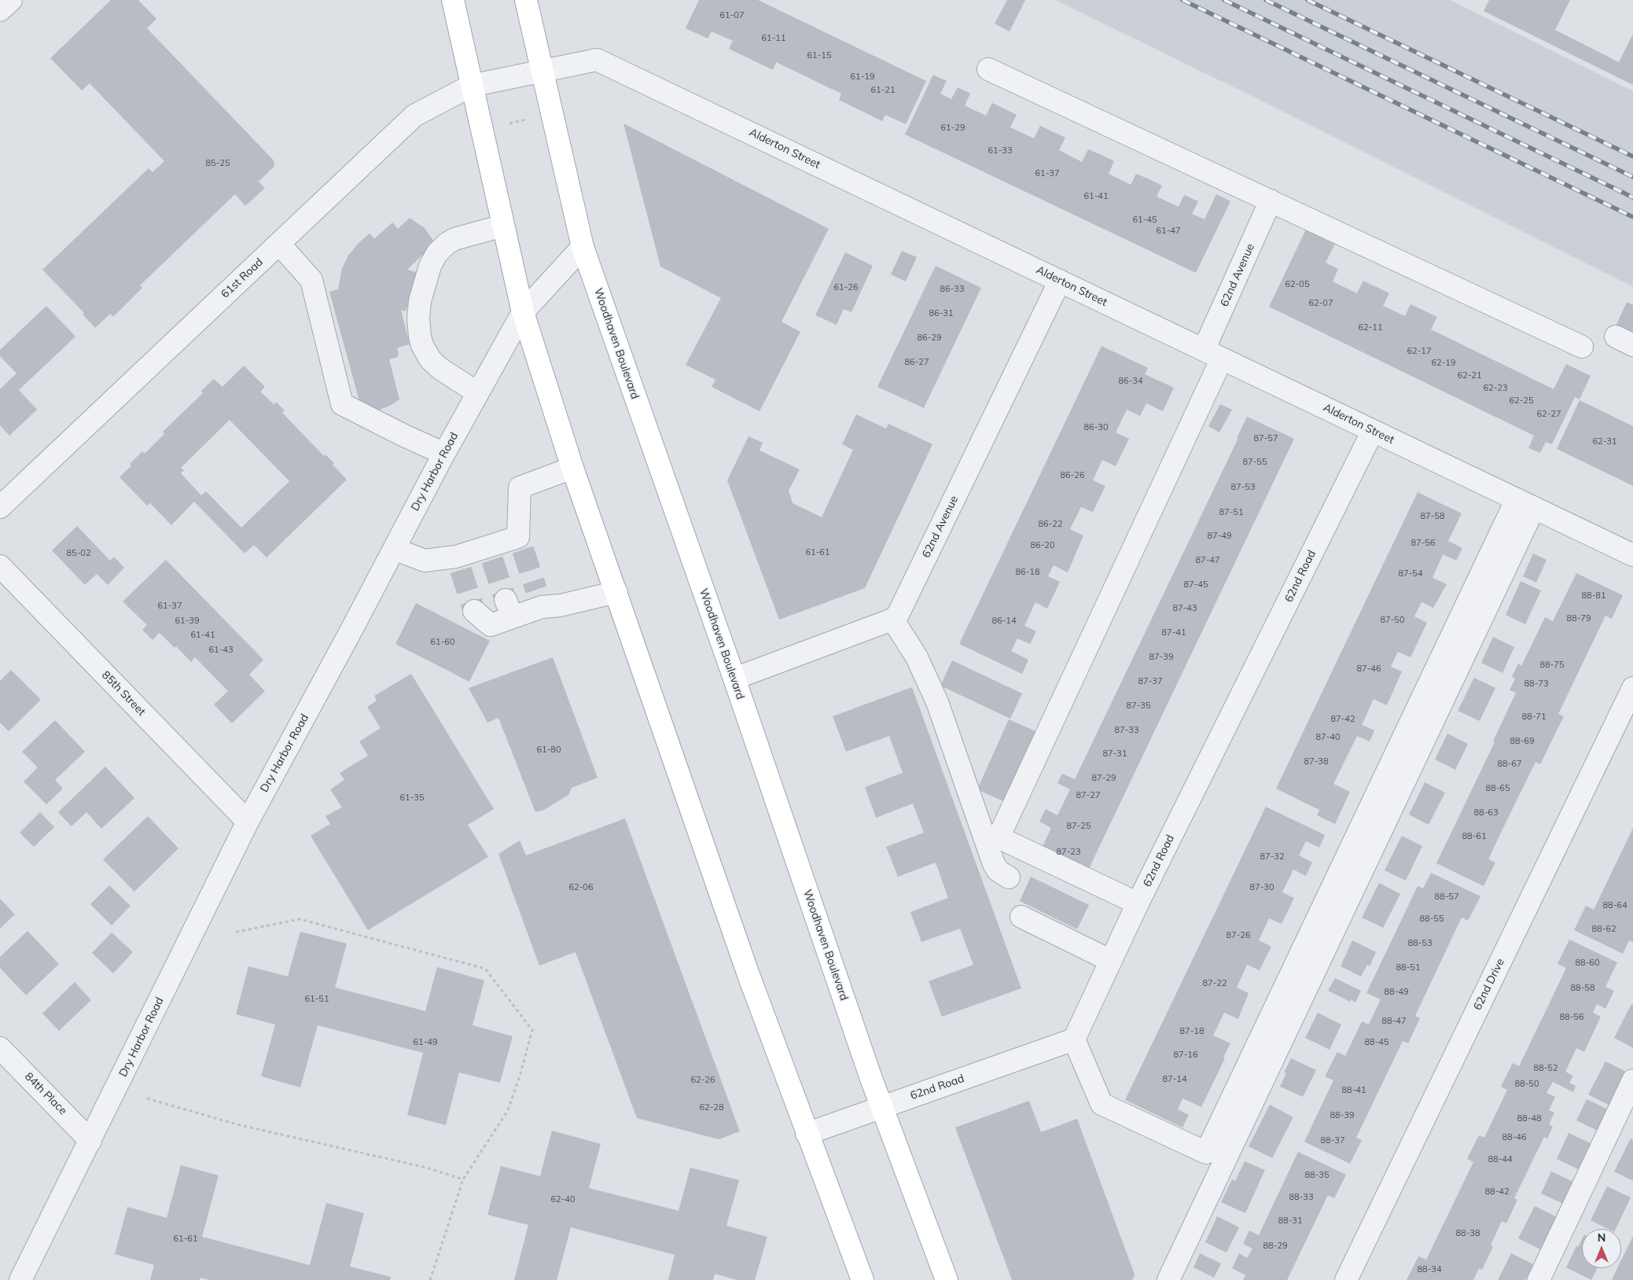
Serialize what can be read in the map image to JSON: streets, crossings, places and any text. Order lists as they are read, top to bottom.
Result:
{
  "streets": {
    "main road": ["Woodhaven Boulevard"],
    "street": [
      "Alderton Street",
      "62nd Avenue",
      "61st Road",
      "Dry Harbor Road",
      "62nd Road",
      "85th Street",
      "62nd Drive",
      "84th Place"
    ]
  },
  "crossings": [
    ["Alderton Street", "62nd Avenue"],
    ["Alderton Street", "61st Road"],
    ["Alderton Street", "Woodhaven Boulevard"],
    ["Alderton Street", "62nd Road"],
    ["62nd Avenue", "62nd Road"],
    ["Woodhaven Boulevard", "Dry Harbor Road"],
    ["Woodhaven Boulevard", "62nd Road"],
    ["Dry Harbor Road", "85th Street"],
    ["Dry Harbor Road", "84th Place"]
  ],
  "house_numbers": [
    "61-07",
    "61-11",
    "61-15",
    "61-19",
    "61-21",
    "61-29",
    "61-33",
    "85-25",
    "61-37",
    "61-41",
    "61-45",
    "61-47",
    "62-05",
    "61-26",
    "86-33",
    "62-07",
    "86-31",
    "62-11",
    "86-29",
    "62-17",
    "86-27",
    "62-19",
    "62-21",
    "86-34",
    "62-23",
    "62-25",
    "62-27",
    "86-30",
    "87-57",
    "62-31",
    "87-55",
    "86-26",
    "87-53",
    "87-51",
    "87-58",
    "86-22",
    "87-49",
    "87-56",
    "86-20",
    "61-61",
    "85-02",
    "87-47",
    "86-18",
    "87-54",
    "87-45",
    "88-81",
    "61-37",
    "87-43",
    "88-79",
    "87-50",
    "61-39",
    "86-14",
    "87-41",
    "61-41",
    "61-60",
    "61-43",
    "87-39",
    "88-75",
    "87-46",
    "87-37",
    "88-73",
    "87-35",
    "88-71",
    "87-42",
    "87-33",
    "87-40",
    "88-69",
    "61-80",
    "87-31",
    "87-38",
    "88-67",
    "87-29",
    "88-65",
    "87-27",
    "61-35",
    "88-63",
    "87-25",
    "88-61",
    "87-23",
    "87-32",
    "62-06",
    "87-30",
    "88-57",
    "88-64",
    "88-55",
    "88-62",
    "87-26",
    "88-53",
    "88-60",
    "88-51",
    "87-22",
    "88-58",
    "88-49",
    "61-51",
    "88-56",
    "88-47",
    "87-18",
    "61-49",
    "88-45",
    "87-16",
    "88-52",
    "87-14",
    "62-26",
    "88-50",
    "88-41",
    "62-28",
    "88-39",
    "88-48",
    "88-46",
    "88-37",
    "88-44",
    "88-35",
    "88-42",
    "88-33",
    "62-40",
    "88-31",
    "88-38",
    "61-61",
    "88-29",
    "88-34"
  ],
  "north": "top"
}
